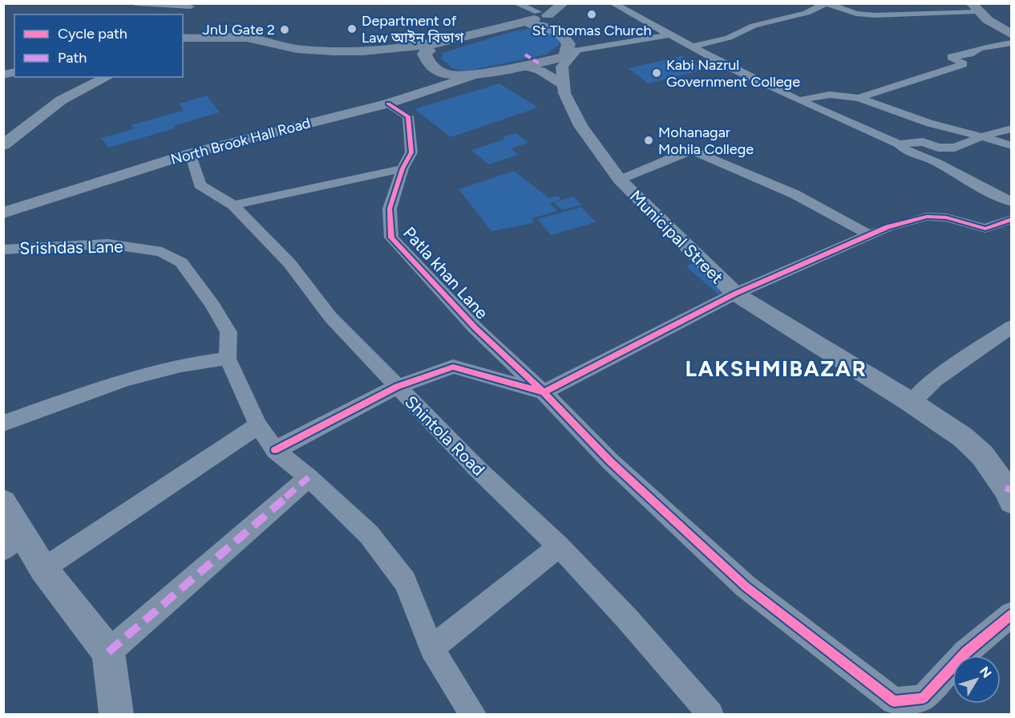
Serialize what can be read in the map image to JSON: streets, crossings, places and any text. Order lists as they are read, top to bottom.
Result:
{
  "streets": {
    "street": [
      "North Brook Hall Road",
      "Municipal Street",
      "Srishdas Lane",
      "Patla khan Lane",
      "Shintola Road"
    ]
  },
  "crossings": [
    ["North Brook Hall Road", "Patla khan Lane"],
    ["North Brook Hall Road", "Shintola Road"]
  ],
  "districts": ["LAKSHMIBAZAR"],
  "places": [
    "St Thomas Church",
    "Department of Law আইন বিভাগ",
    "JnU Gate 2",
    "Kabi Nazrul Government College",
    "Mohanagar Mohila College"
  ],
  "legend": ["Cycle path", "Path"],
  "north": "top right"
}
